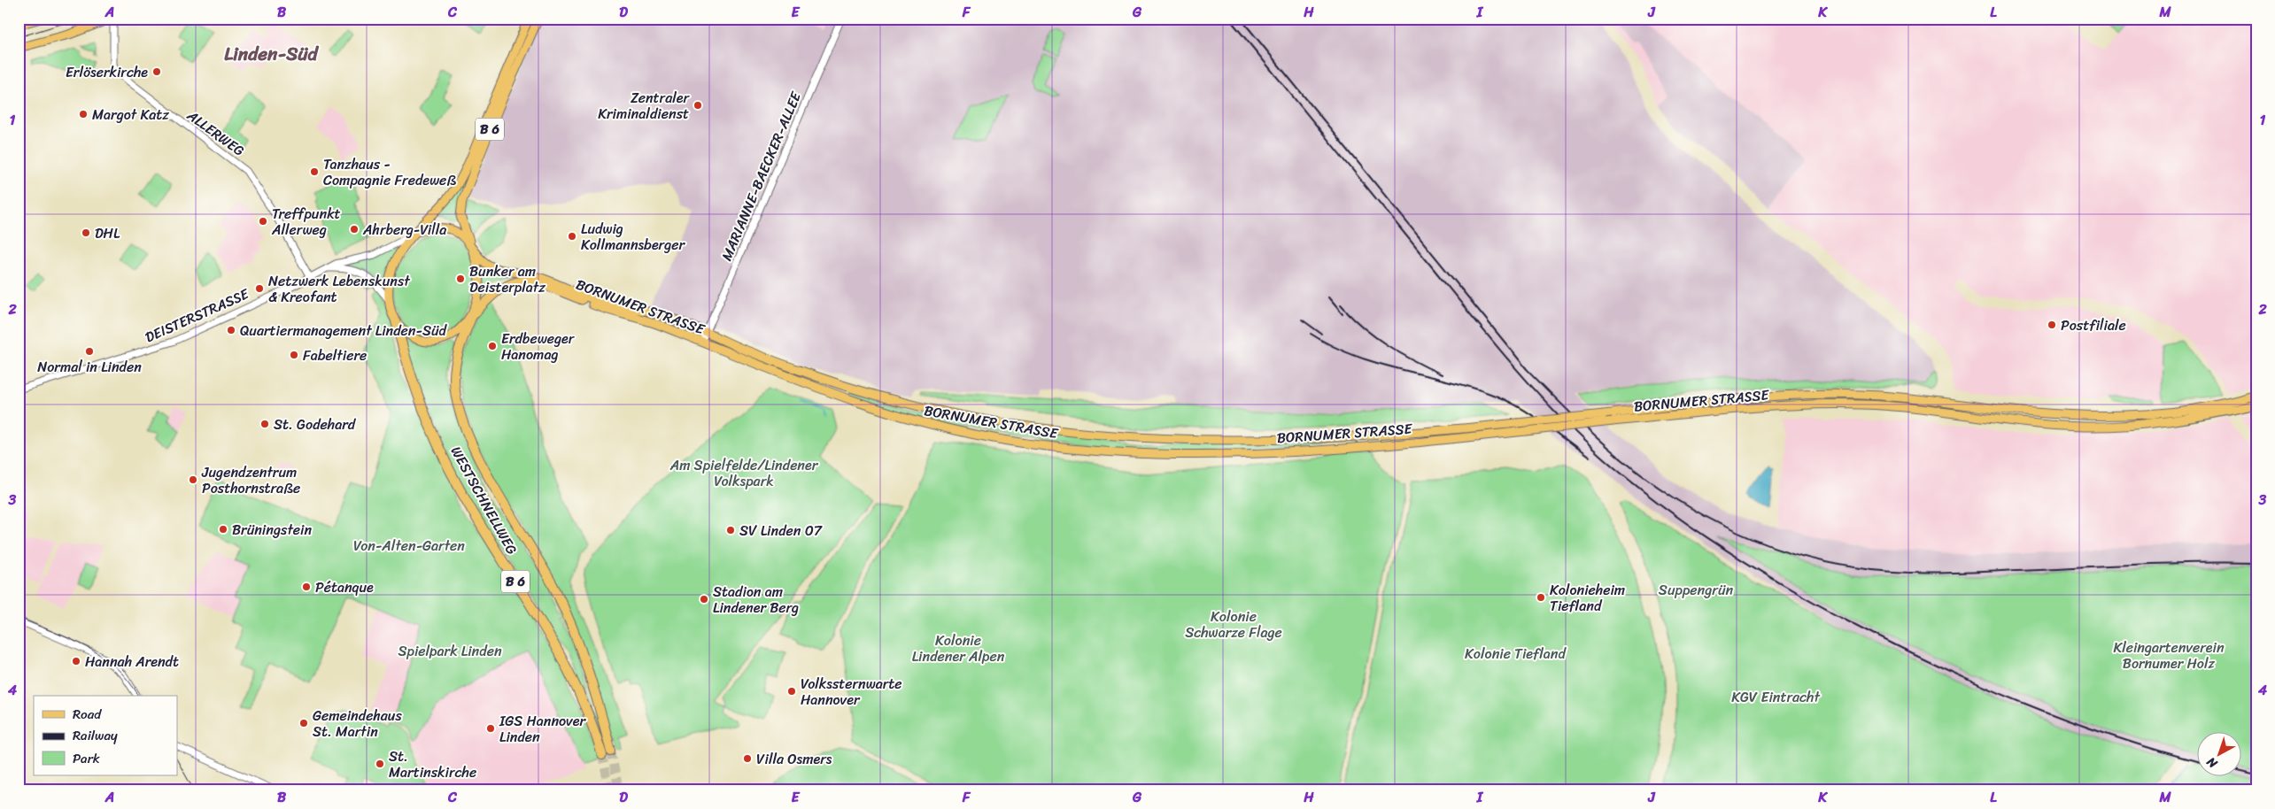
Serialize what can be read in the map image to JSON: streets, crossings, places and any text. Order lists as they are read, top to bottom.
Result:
{
  "streets": {
    "highway": ["B 6", "WESTSCHNELLWEG"],
    "main road": ["BORNUMER STRASSE"],
    "street": ["ALLERWEG", "MARIANNE-BAECKER-ALLEE", "DEISTERSTRASSE"]
  },
  "crossings": [
    ["B 6", "BORNUMER STRASSE"],
    ["B 6", "DEISTERSTRASSE"],
    ["B 6", "WESTSCHNELLWEG"],
    ["ALLERWEG", "DEISTERSTRASSE"],
    ["MARIANNE-BAECKER-ALLEE", "BORNUMER STRASSE"],
    ["BORNUMER STRASSE", "DEISTERSTRASSE"],
    ["BORNUMER STRASSE", "WESTSCHNELLWEG"],
    ["DEISTERSTRASSE", "WESTSCHNELLWEG"]
  ],
  "districts": ["Linden-Süd"],
  "parks": [
    "Am Spielfelde/Lindener Volkspark",
    "Von-Alten-Garten",
    "Suppengrün",
    "Kolonie Schwarze Flage",
    "Kolonie Lindener Alpen",
    "Kleingartenverein Bornumer Holz",
    "Spielpark Linden",
    "Kolonie Tiefland",
    "KGV Eintracht"
  ],
  "places": [
    "Erlöserkirche",
    "Zentraler Kriminaldienst",
    "Margot Katz",
    "Tanzhaus - Compagnie Fredeweß",
    "Treffpunkt Allerweg",
    "Ahrberg-Villa",
    "DHL",
    "Ludwig Kollmannsberger",
    "Bunker am Deisterplatz",
    "Netzwerk Lebenskunst & Kreofant",
    "Postfiliale",
    "Quartiermanagement Linden-Süd",
    "Erdbeweger Hanomag",
    "Normal in Linden",
    "Fabeltiere",
    "St. Godehard",
    "Jugendzentrum Posthornstraße",
    "Brüningstein",
    "SV Linden 07",
    "Pétanque",
    "Kolonieheim Tiefland",
    "Stadion am Lindener Berg",
    "Hannah Arendt",
    "Volkssternwarte Hannover",
    "Gemeindehaus St. Martin",
    "IGS Hannover Linden",
    "Villa Osmers",
    "St. Martinskirche"
  ],
  "legend": ["Road", "Railway", "Park"],
  "north": "bottom left",
  "grid": {
    "columns": [
      "A",
      "B",
      "C",
      "D",
      "E",
      "F",
      "G",
      "H",
      "I",
      "J",
      "K",
      "L",
      "M"
    ],
    "rows": [
      "1",
      "2",
      "3",
      "4"
    ]
  }
}
